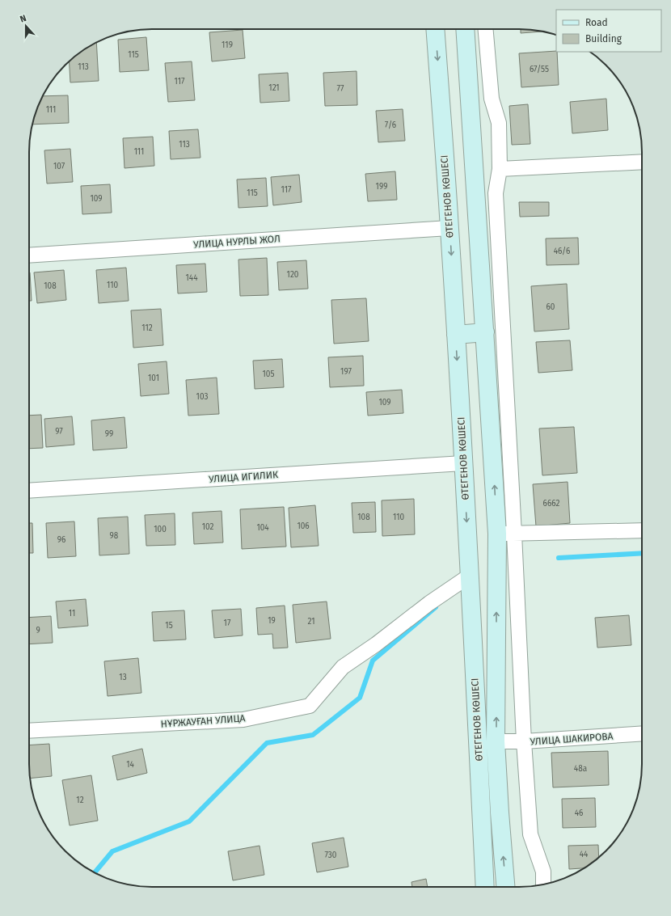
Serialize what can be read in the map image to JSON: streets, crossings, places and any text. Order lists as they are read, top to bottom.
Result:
{
  "streets": {
    "main road": ["ӨТЕГЕНОВ КӨШЕСІ"],
    "street": [
      "УЛИЦА НУРЛЫ ЖОЛ",
      "УЛИЦА ИГИЛИК",
      "НҰРЖАУҒАН УЛИЦА",
      "УЛИЦА ШАКИРОВА"
    ]
  },
  "crossings": [
    ["ӨТЕГЕНОВ КӨШЕСІ", "УЛИЦА НУРЛЫ ЖОЛ"],
    ["ӨТЕГЕНОВ КӨШЕСІ", "УЛИЦА ИГИЛИК"],
    ["ӨТЕГЕНОВ КӨШЕСІ", "НҰРЖАУҒАН УЛИЦА"],
    ["ӨТЕГЕНОВ КӨШЕСІ", "УЛИЦА ШАКИРОВА"]
  ],
  "house_numbers": [
    "119",
    "115",
    "113",
    "67/55",
    "117",
    "121",
    "77",
    "111",
    "7/6",
    "113",
    "111",
    "107",
    "199",
    "117",
    "115",
    "109",
    "46/6",
    "120",
    "144",
    "110",
    "108",
    "60",
    "112",
    "197",
    "105",
    "101",
    "103",
    "109",
    "97",
    "99",
    "6662",
    "108",
    "110",
    "106",
    "102",
    "104",
    "100",
    "98",
    "96",
    "11",
    "19",
    "21",
    "17",
    "15",
    "9",
    "13",
    "14",
    "48а",
    "12",
    "46",
    "44",
    "730"
  ],
  "legend": ["Road", "Building"],
  "north": "top"
}
